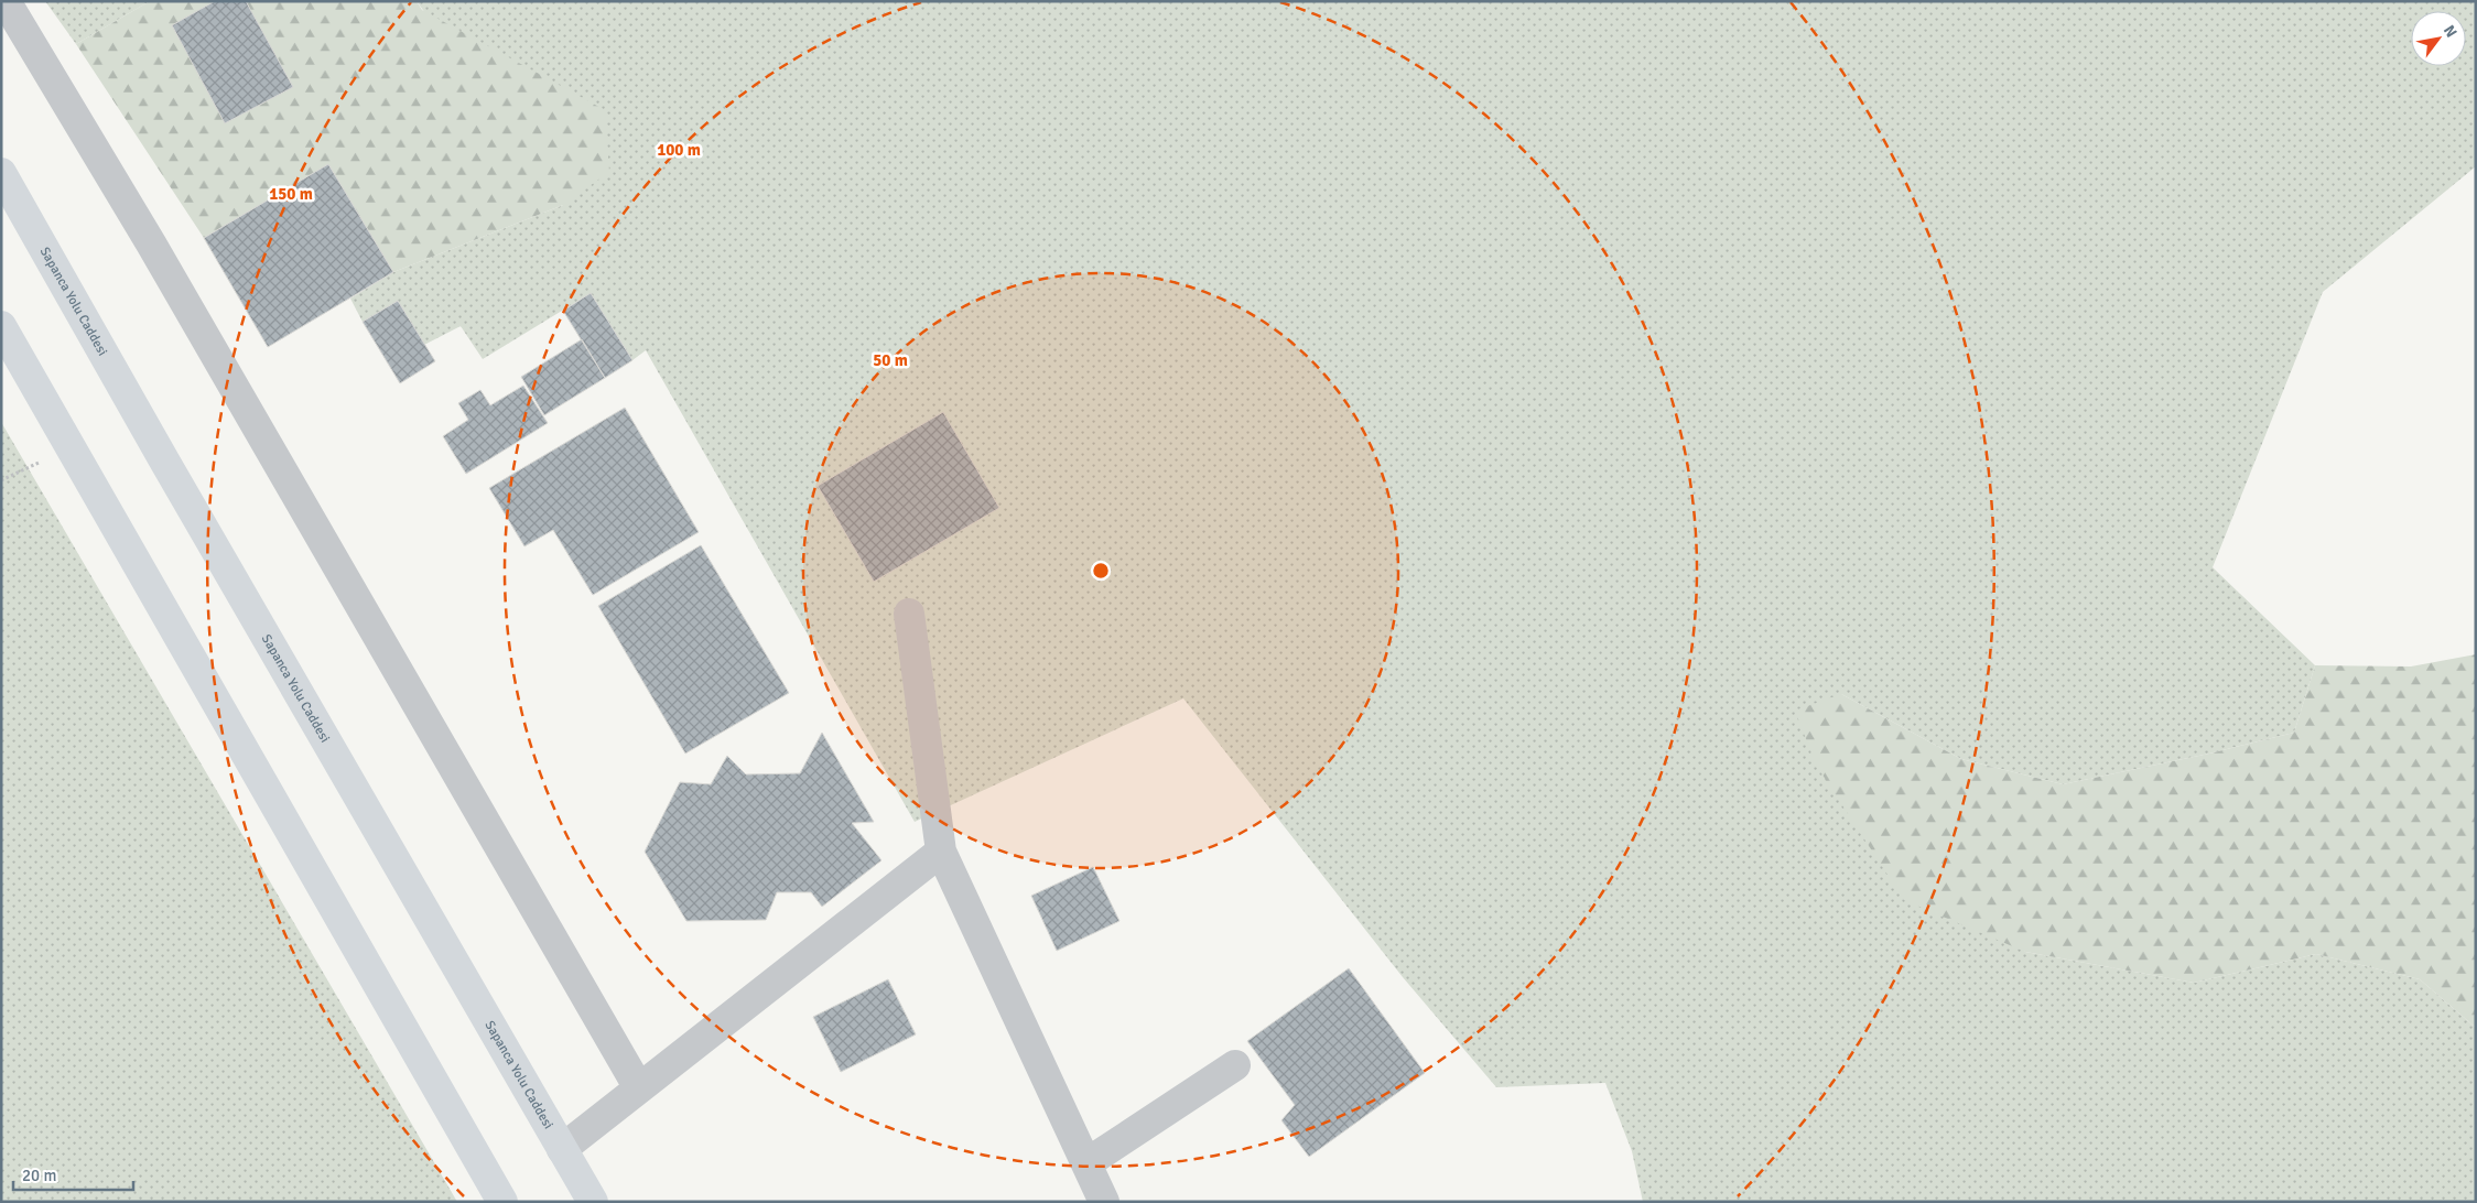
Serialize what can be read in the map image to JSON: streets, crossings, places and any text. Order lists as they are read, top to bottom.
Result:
{
  "streets": {
    "highway": ["Sapanca Yolu Caddesi"]
  },
  "scale_bar": "20 m",
  "north": "top right",
  "rings": ["100 m", "150 m", "50 m"]
}
